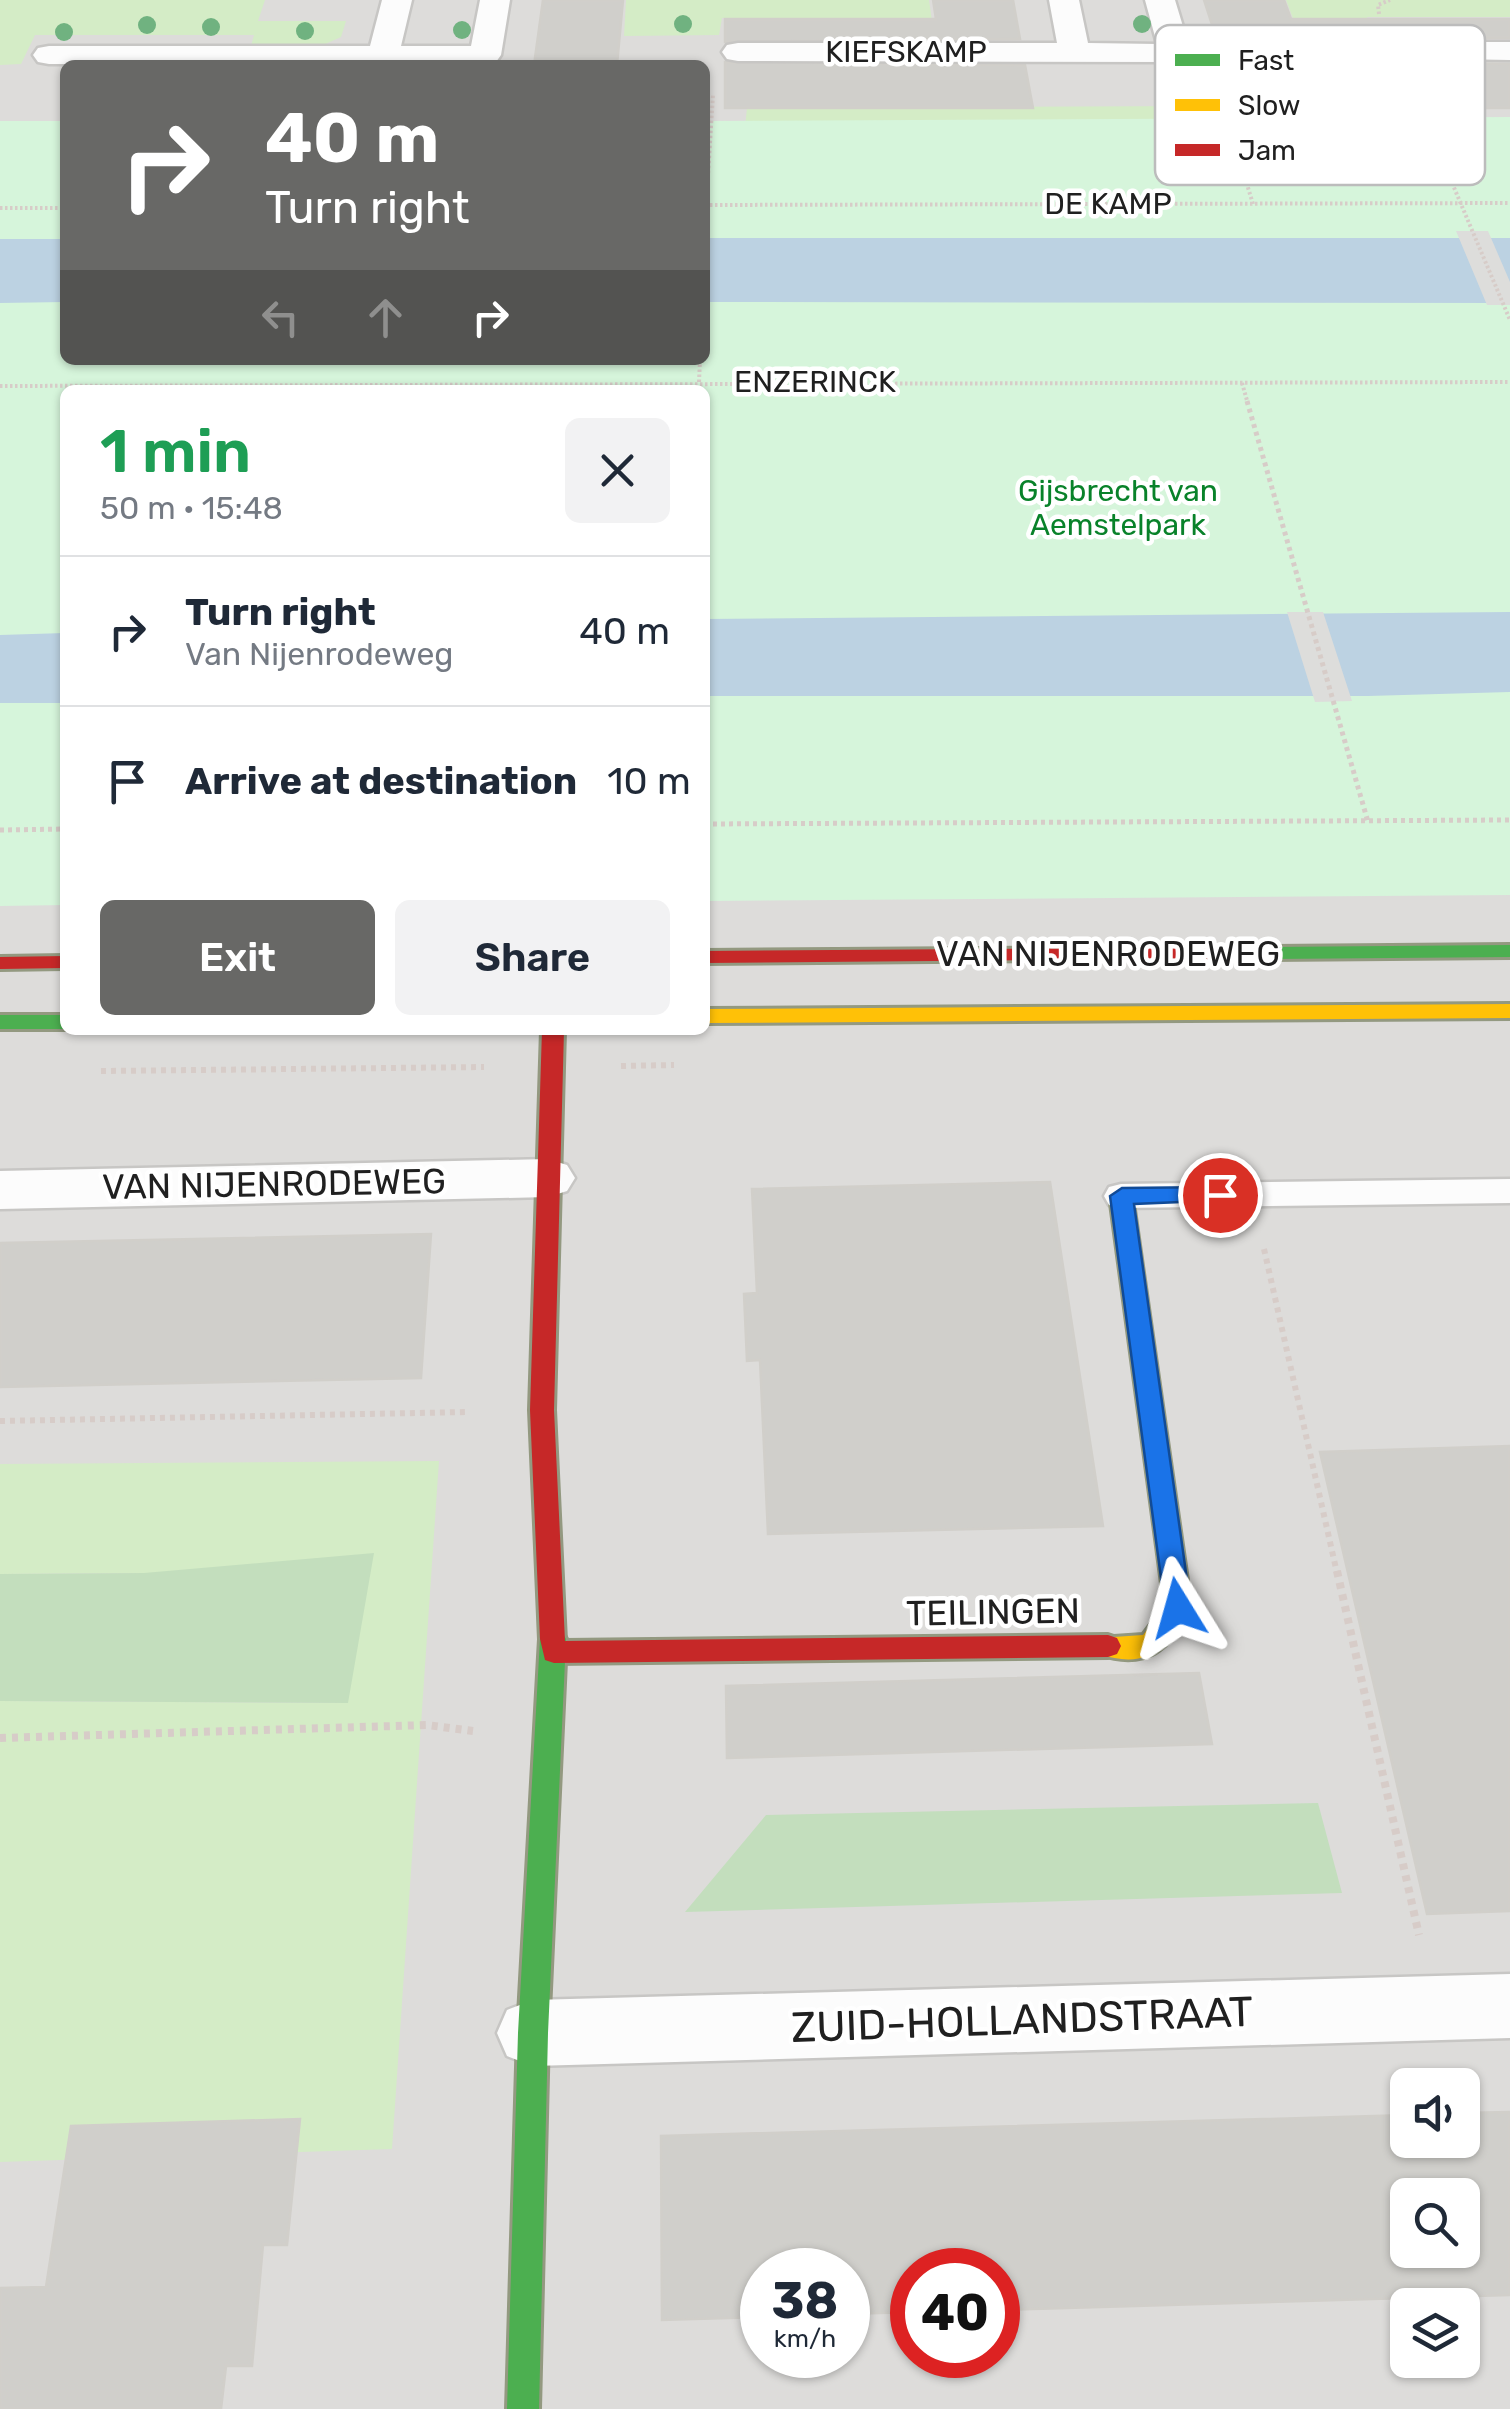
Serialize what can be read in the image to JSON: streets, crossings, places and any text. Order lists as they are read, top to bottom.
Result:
{
  "streets": {
    "street": [
      "KIEFSKAMP",
      "VAN NIJENRODEWEG",
      "TEILINGEN",
      "ZUID-HOLLANDSTRAAT"
    ],
    "path": ["DE KAMP", "ENZERINCK"]
  },
  "parks": ["Gijsbrecht van Aemstelpark"],
  "legend": ["Fast", "Slow", "Jam"],
  "page": {
    "turn": ["40 m", "Turn right"],
    "heading": ["1 min", "50 m · 15:48"],
    "list": [
      {
        "name": "Turn right",
        "note": "Van Nijenrodeweg",
        "value": "40 m"
      },
      {
        "name": "Arrive at destination",
        "value": "10 m"
      }
    ],
    "buttons": ["Exit", "Share"],
    "speed": "38 km/h",
    "limit": "40"
  }
}
